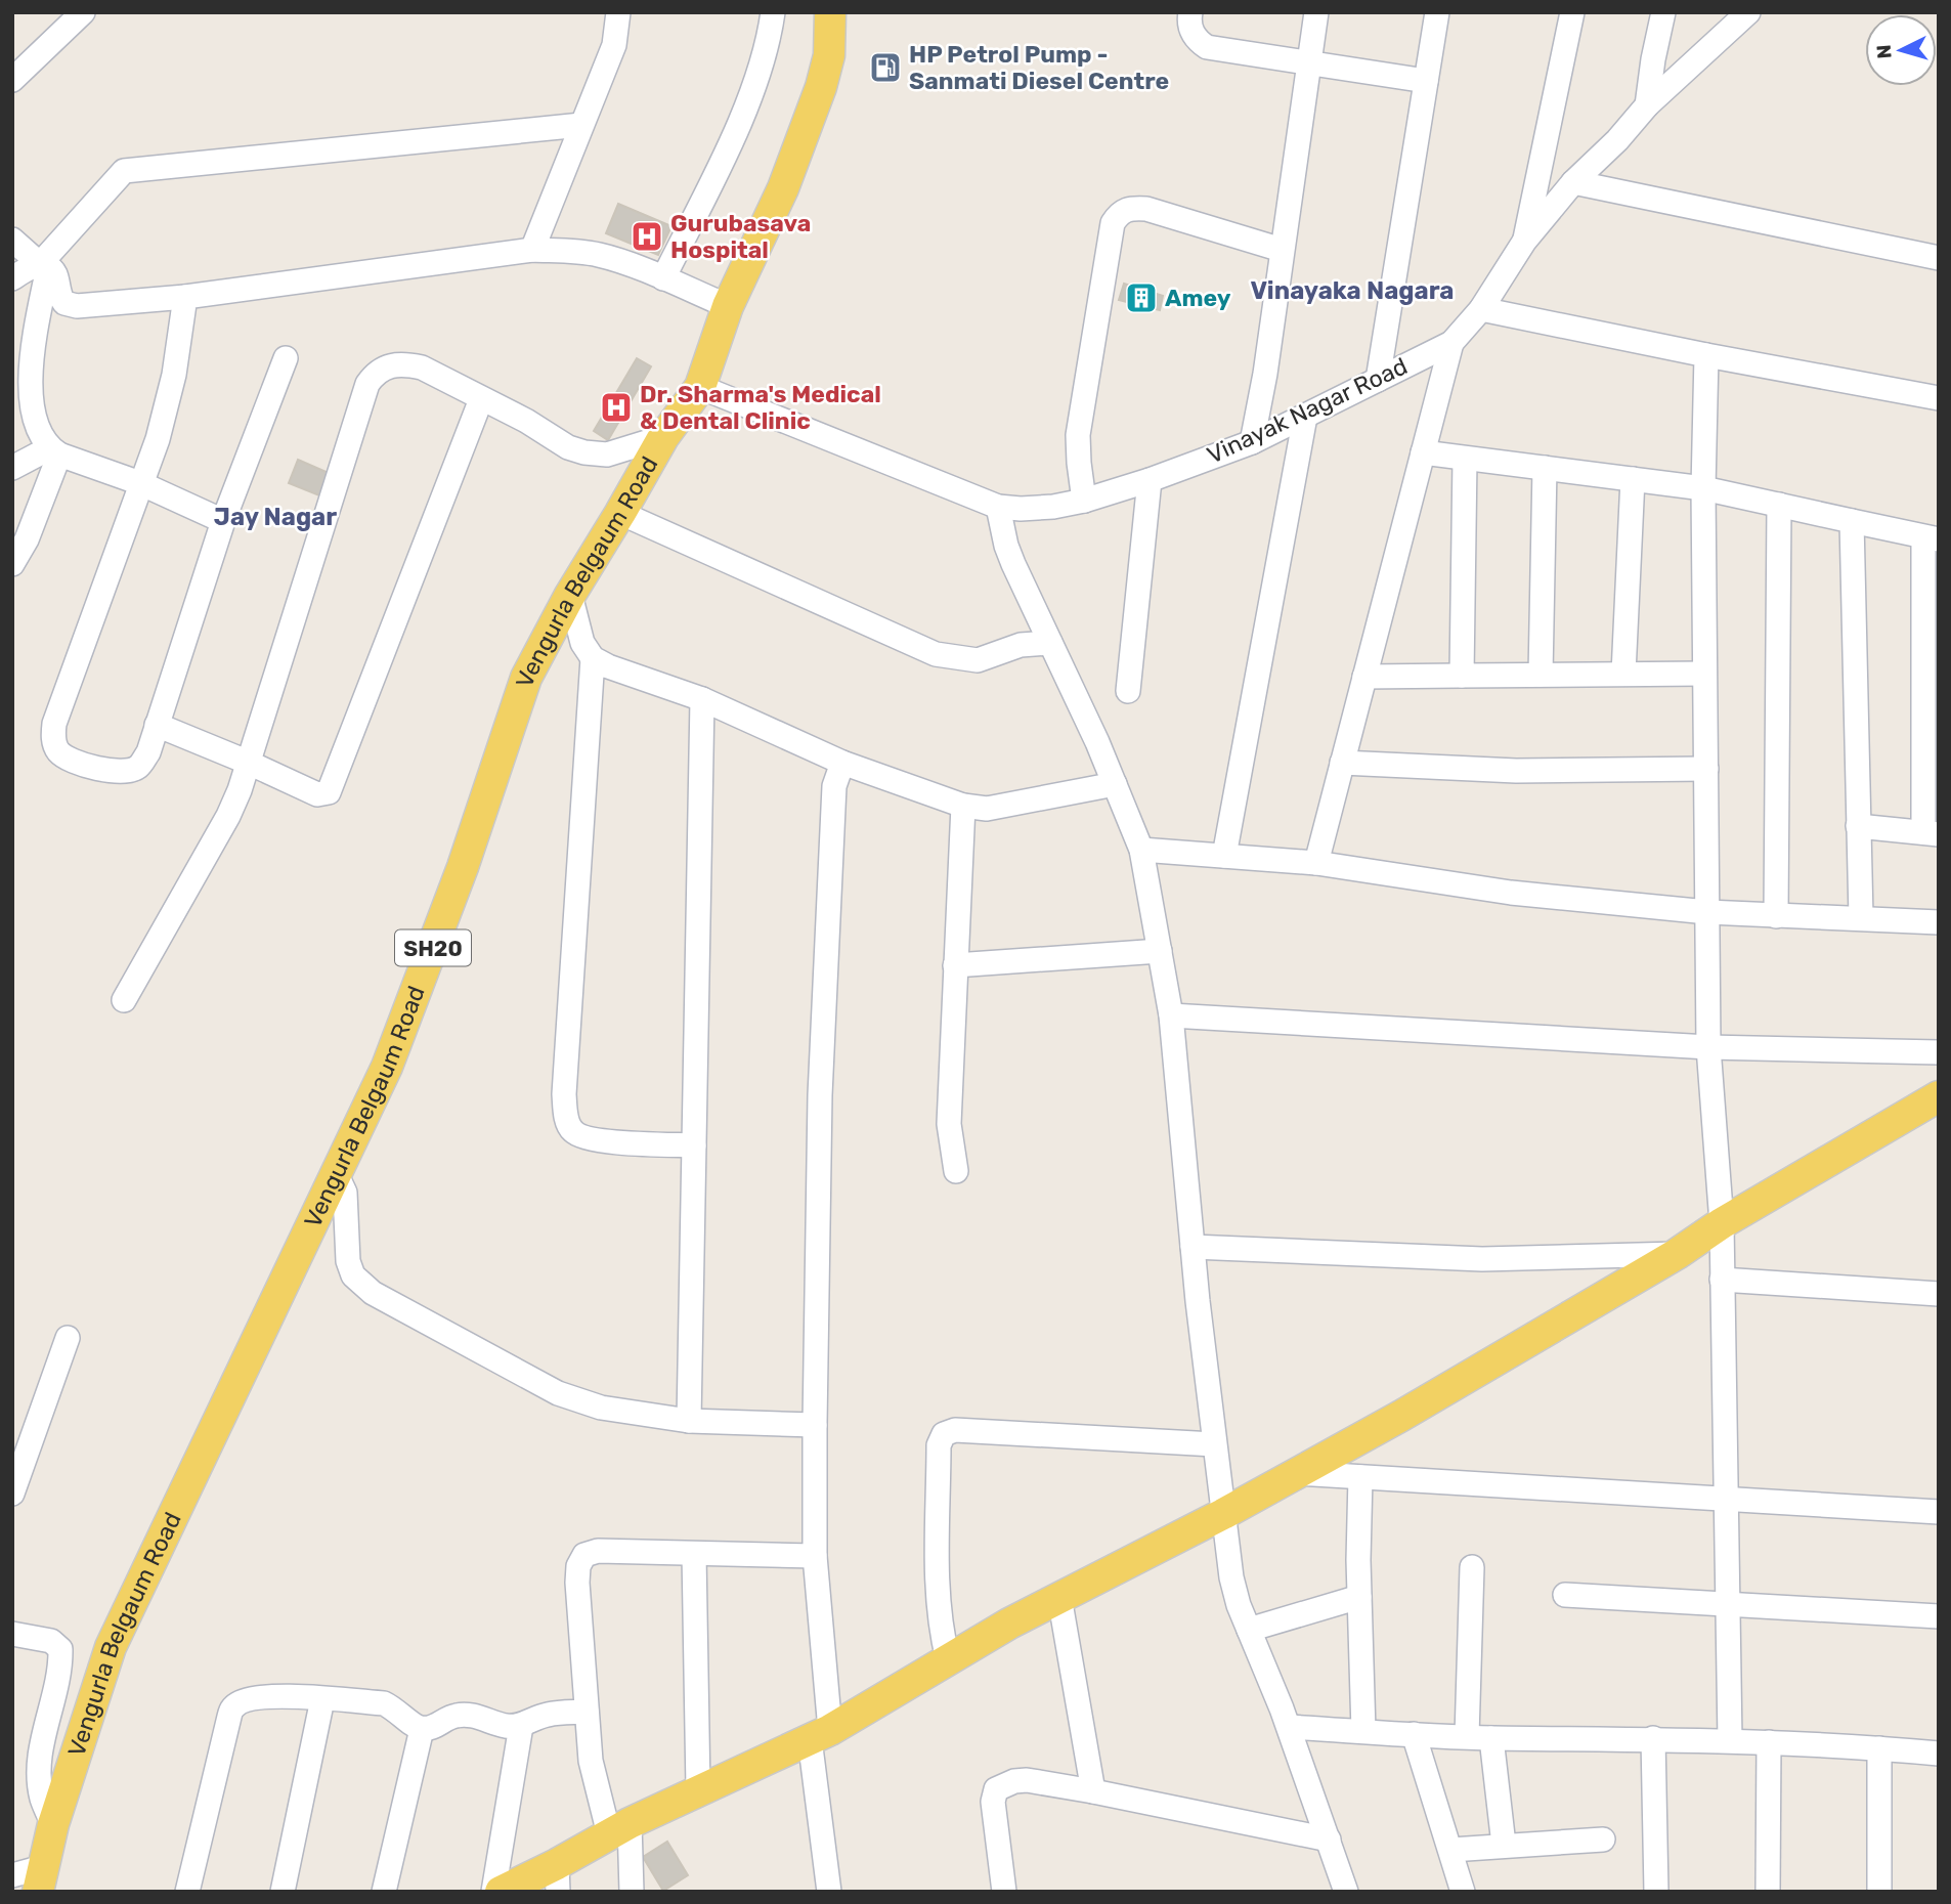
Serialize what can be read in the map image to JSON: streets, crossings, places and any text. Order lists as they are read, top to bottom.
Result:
{
  "streets": {
    "main road": ["Vengurla Belgaum Road", "SH20"],
    "street": ["Vinayak Nagar Road"]
  },
  "crossings": [
    ["Vinayak Nagar Road", "Vengurla Belgaum Road"]
  ],
  "districts": ["Vinayaka Nagara", "Jay Nagar"],
  "places": {
    "fuel station": ["HP Petrol Pump - Sanmati Diesel Centre"],
    "hospital": ["Gurubasava Hospital", "Dr. Sharma's Medical & Dental Clinic"],
    "building": ["Amey"]
  },
  "north": "left"
}
